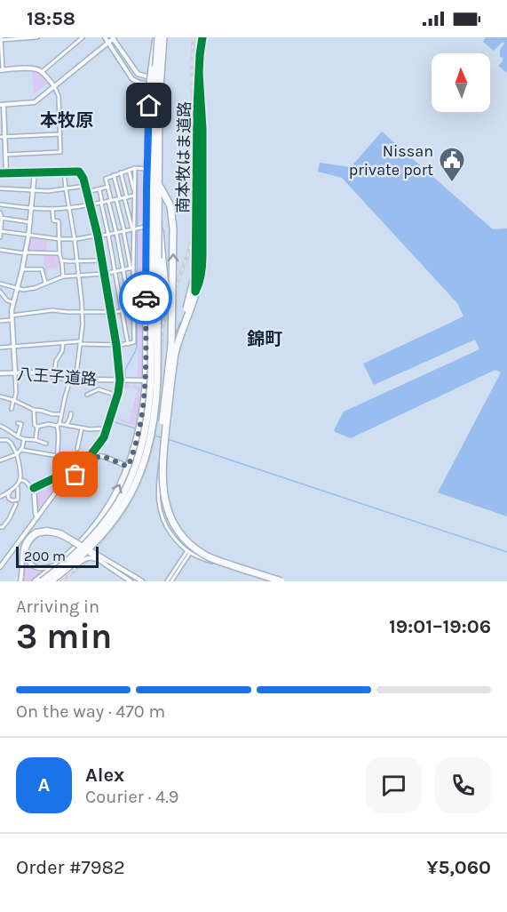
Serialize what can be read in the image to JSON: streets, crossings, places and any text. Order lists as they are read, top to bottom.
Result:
{
  "streets": {
    "highway": ["南本牧はま道路"],
    "street": ["八王子道路"]
  },
  "districts": ["本牧原", "錦町"],
  "places": {
    "public building": ["Nissan private port"]
  },
  "scale_bar": "200 m",
  "north": "top",
  "page": {
    "status": "18:58",
    "scale": "200 m",
    "heading": ["3 min", "Arriving in", "19:01–19:06"],
    "panel": [
      "Alex",
      "Courier · 4.9",
      "Order #7982",
      "¥5,060"
    ],
    "bar": "On the way · 470 m",
    "round": "A"
  }
}
